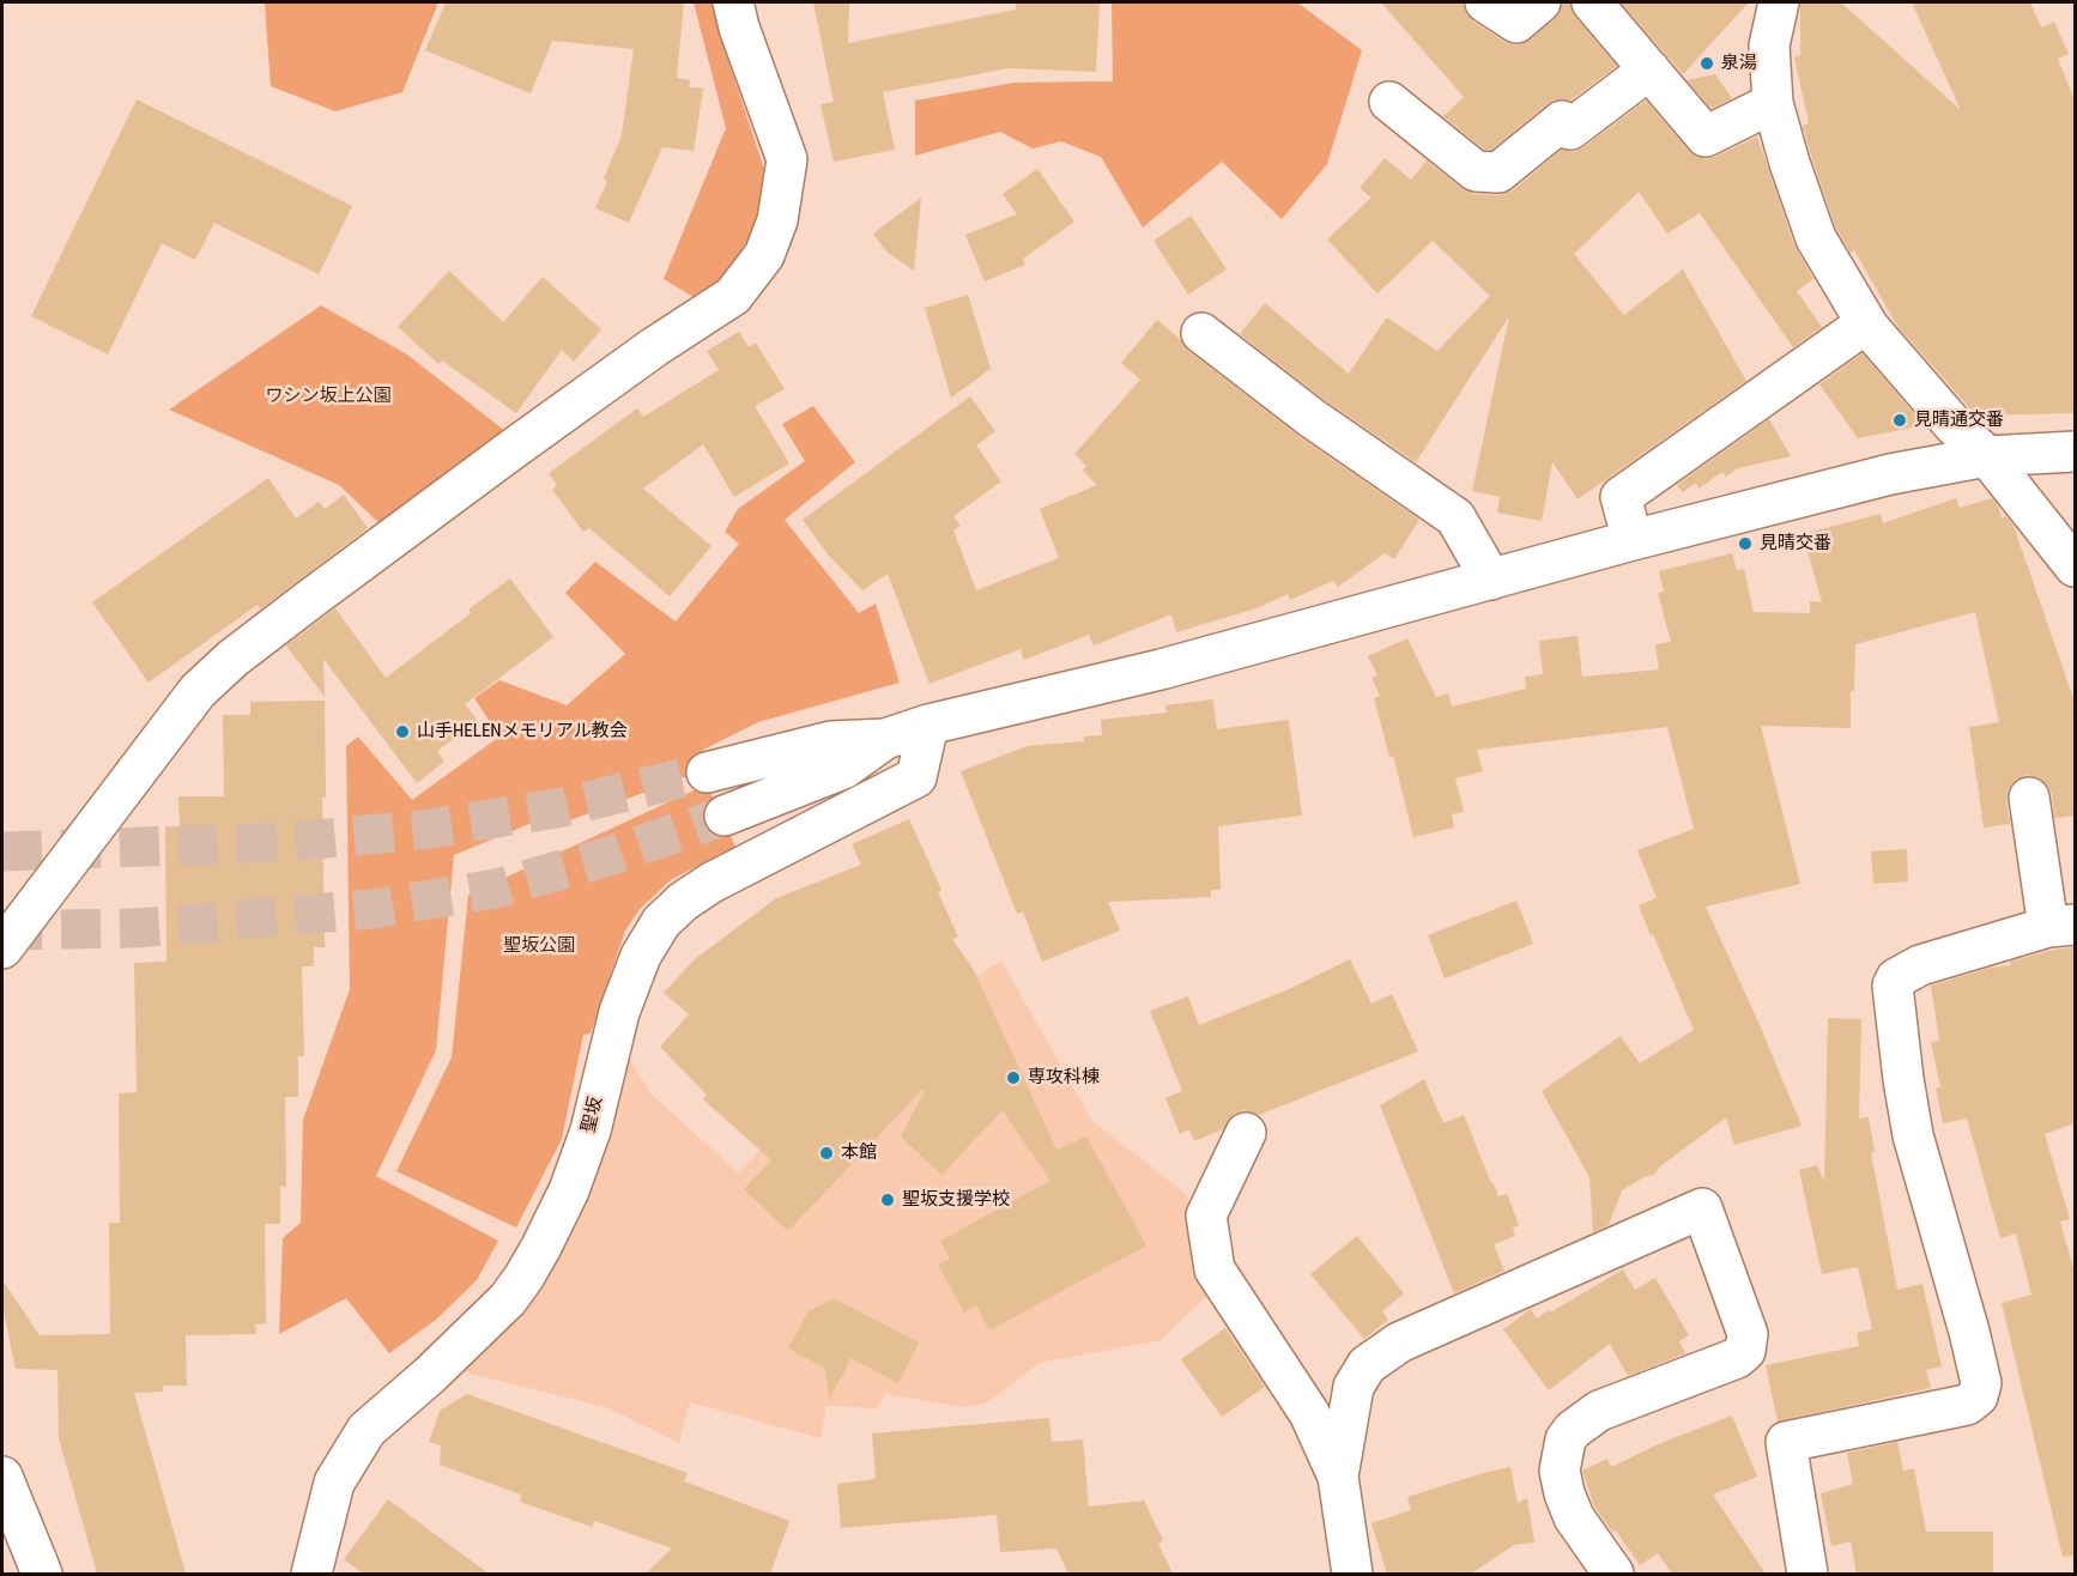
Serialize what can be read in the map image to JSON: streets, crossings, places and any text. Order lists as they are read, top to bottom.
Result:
{
  "streets": {
    "street": ["聖坂"]
  },
  "parks": ["ワシン坂上公園", "聖坂公園"],
  "places": [
    "泉湯",
    "見晴通交番",
    "見晴交番",
    "山手HELENメモリアル教会",
    "専攻科棟",
    "本館",
    "聖坂支援学校"
  ]
}
